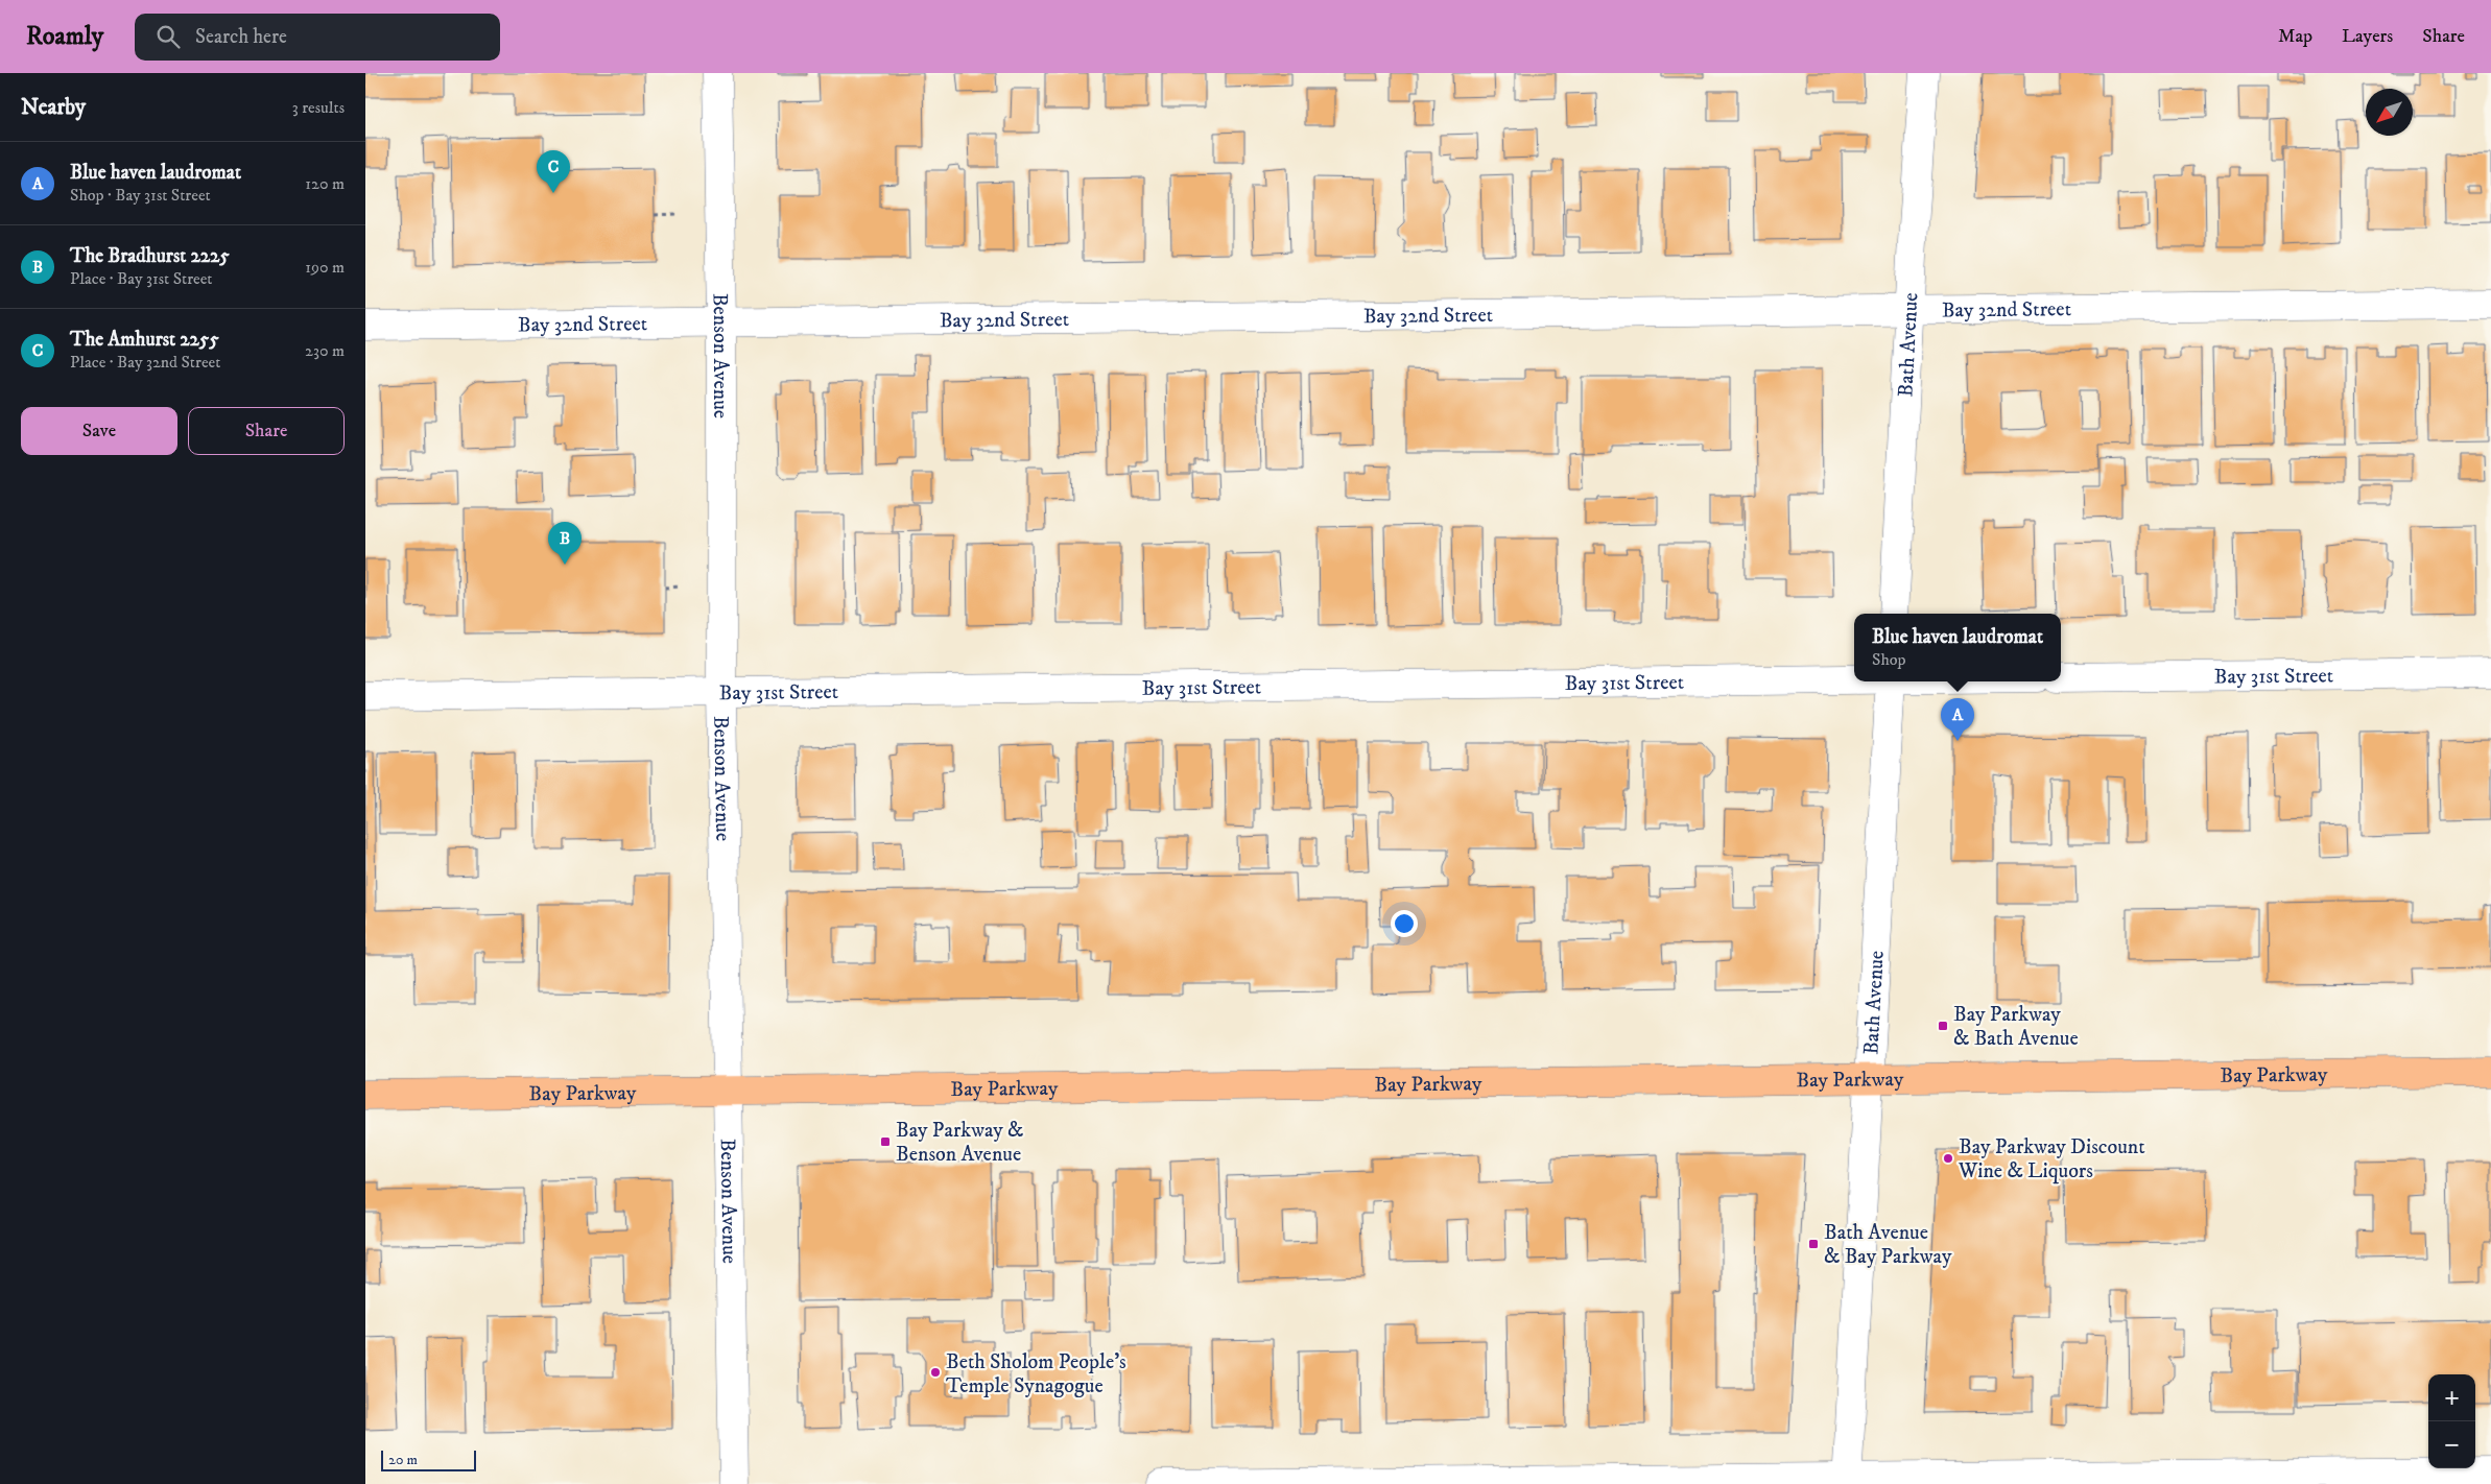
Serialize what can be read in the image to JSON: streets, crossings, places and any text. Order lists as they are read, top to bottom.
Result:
{
  "streets": {
    "main road": ["Bay Parkway"],
    "street": [
      "Bay 32nd Street",
      "Bath Avenue",
      "Benson Avenue",
      "Bay 31st Street"
    ]
  },
  "crossings": [
    ["Bay 32nd Street", "Bath Avenue"],
    ["Bay 32nd Street", "Benson Avenue"],
    ["Bath Avenue", "Bay Parkway"],
    ["Benson Avenue", "Bay 31st Street"],
    ["Benson Avenue", "Bay Parkway"]
  ],
  "places": {
    "transit": ["Bay Parkway & Bath Avenue", "Bay Parkway & Benson Avenue", "Bath Avenue & Bay Parkway"],
    "other": ["Bay Parkway Discount Wine & Liquors", "Beth Sholom People's Temple Synagogue"]
  },
  "scale_bar": "20 m",
  "north": "bottom left",
  "page": {
    "header": "Roamly",
    "search": "Search here",
    "nav": ["Map", "Layers", "Share"],
    "heading": ["Nearby", "3 results"],
    "list": [
      {
        "mark": "A",
        "name": "Blue haven laudromat",
        "note": "Shop · Bay 31st Street",
        "value": "120 m"
      },
      {
        "mark": "B",
        "name": "The Bradhurst 2225",
        "note": "Place · Bay 31st Street",
        "value": "190 m"
      },
      {
        "mark": "C",
        "name": "The Amhurst 2255",
        "note": "Place · Bay 32nd Street",
        "value": "230 m"
      }
    ],
    "pins": ["C", "B", "A"],
    "buttons": ["Save", "Share"],
    "popup": ["Blue haven laudromat", "Shop"],
    "map_buttons": ["+", "−"],
    "scale": "20 m"
  }
}
